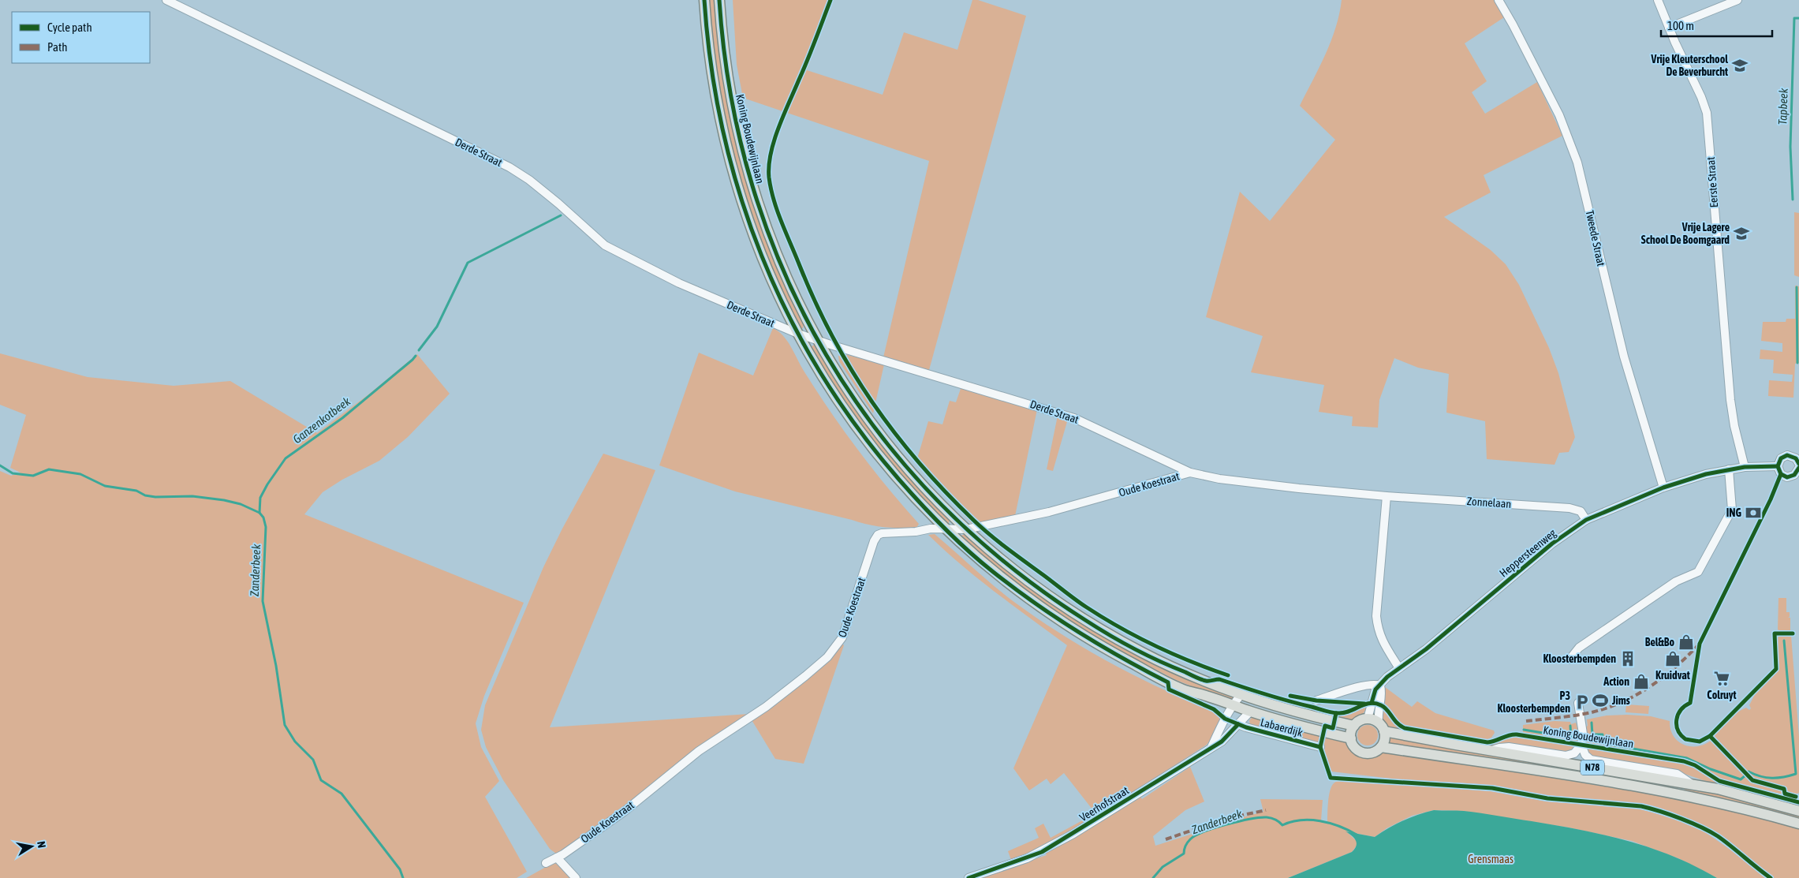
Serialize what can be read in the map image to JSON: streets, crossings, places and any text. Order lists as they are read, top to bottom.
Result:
{
  "streets": {
    "main road": ["Koning Boudewijnlaan", "N78"],
    "street": [
      "Derde Straat",
      "Eerste Straat",
      "Tweede Straat",
      "Oude Koestraat",
      "Zonnelaan",
      "Heppersteenweg",
      "Labaerdijk",
      "Veerhofstraat"
    ]
  },
  "crossings": [
    ["Koning Boudewijnlaan", "Derde Straat"],
    ["Koning Boudewijnlaan", "Oude Koestraat"],
    ["Koning Boudewijnlaan", "Heppersteenweg"],
    ["Koning Boudewijnlaan", "N78"],
    ["Koning Boudewijnlaan", "Veerhofstraat"],
    ["Derde Straat", "Oude Koestraat"],
    ["Derde Straat", "Zonnelaan"],
    ["Eerste Straat", "Heppersteenweg"],
    ["Tweede Straat", "Heppersteenweg"],
    ["Zonnelaan", "Heppersteenweg"],
    ["Heppersteenweg", "N78"],
    ["Labaerdijk", "Veerhofstraat"]
  ],
  "water": ["Tapbeek", "Ganzenkotbeek", "Zanderbeek"],
  "parks": ["Grensmaas"],
  "places": {
    "school or university": ["Vrije Kleuterschool De Beverburcht", "Vrije Lagere School De Boomgaard"],
    "bank": ["ING"],
    "shop": ["Bel&Bo", "Kruidvat", "Action"],
    "building": ["Kloosterbempden"],
    "supermarket": ["Colruyt"],
    "sports": ["Jims"],
    "parking": ["P3 Kloosterbempden"]
  },
  "legend": ["Cycle path", "Path"],
  "scale_bar": "100 m",
  "north": "right"
}
